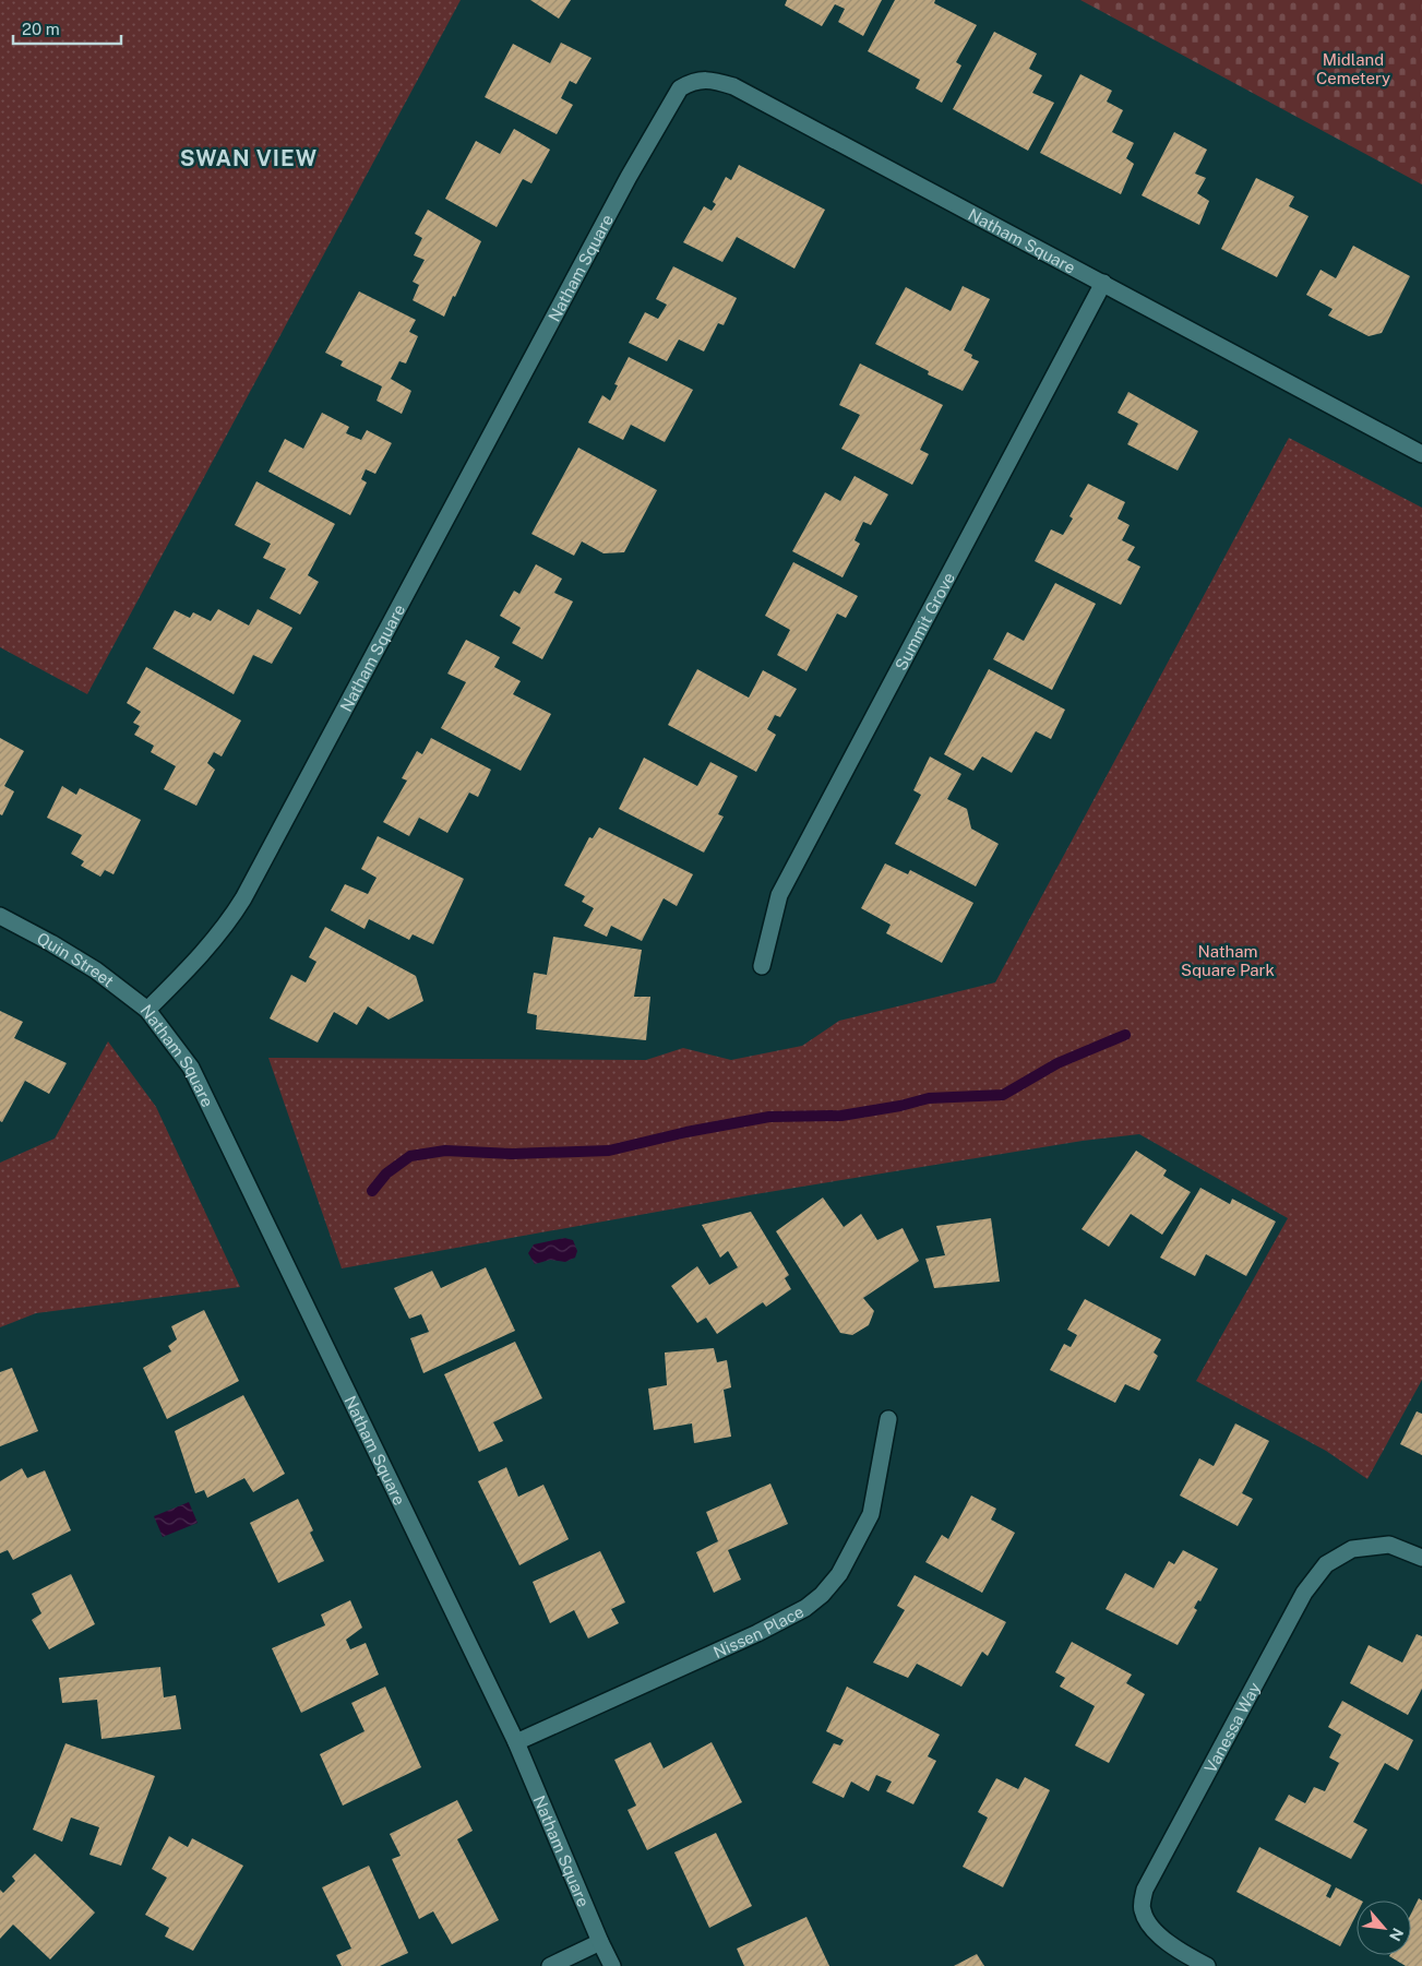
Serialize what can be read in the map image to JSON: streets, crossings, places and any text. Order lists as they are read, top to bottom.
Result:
{
  "streets": {
    "street": [
      "Natham Square",
      "Summit Grove",
      "Quin Street",
      "Nissen Place",
      "Vanessa Way"
    ]
  },
  "crossings": [
    ["Natham Square", "Summit Grove"],
    ["Natham Square", "Quin Street"],
    ["Natham Square", "Nissen Place"]
  ],
  "districts": ["SWAN VIEW"],
  "parks": ["Midland Cemetery", "Natham Square Park"],
  "scale_bar": "20 m",
  "north": "bottom right"
}
